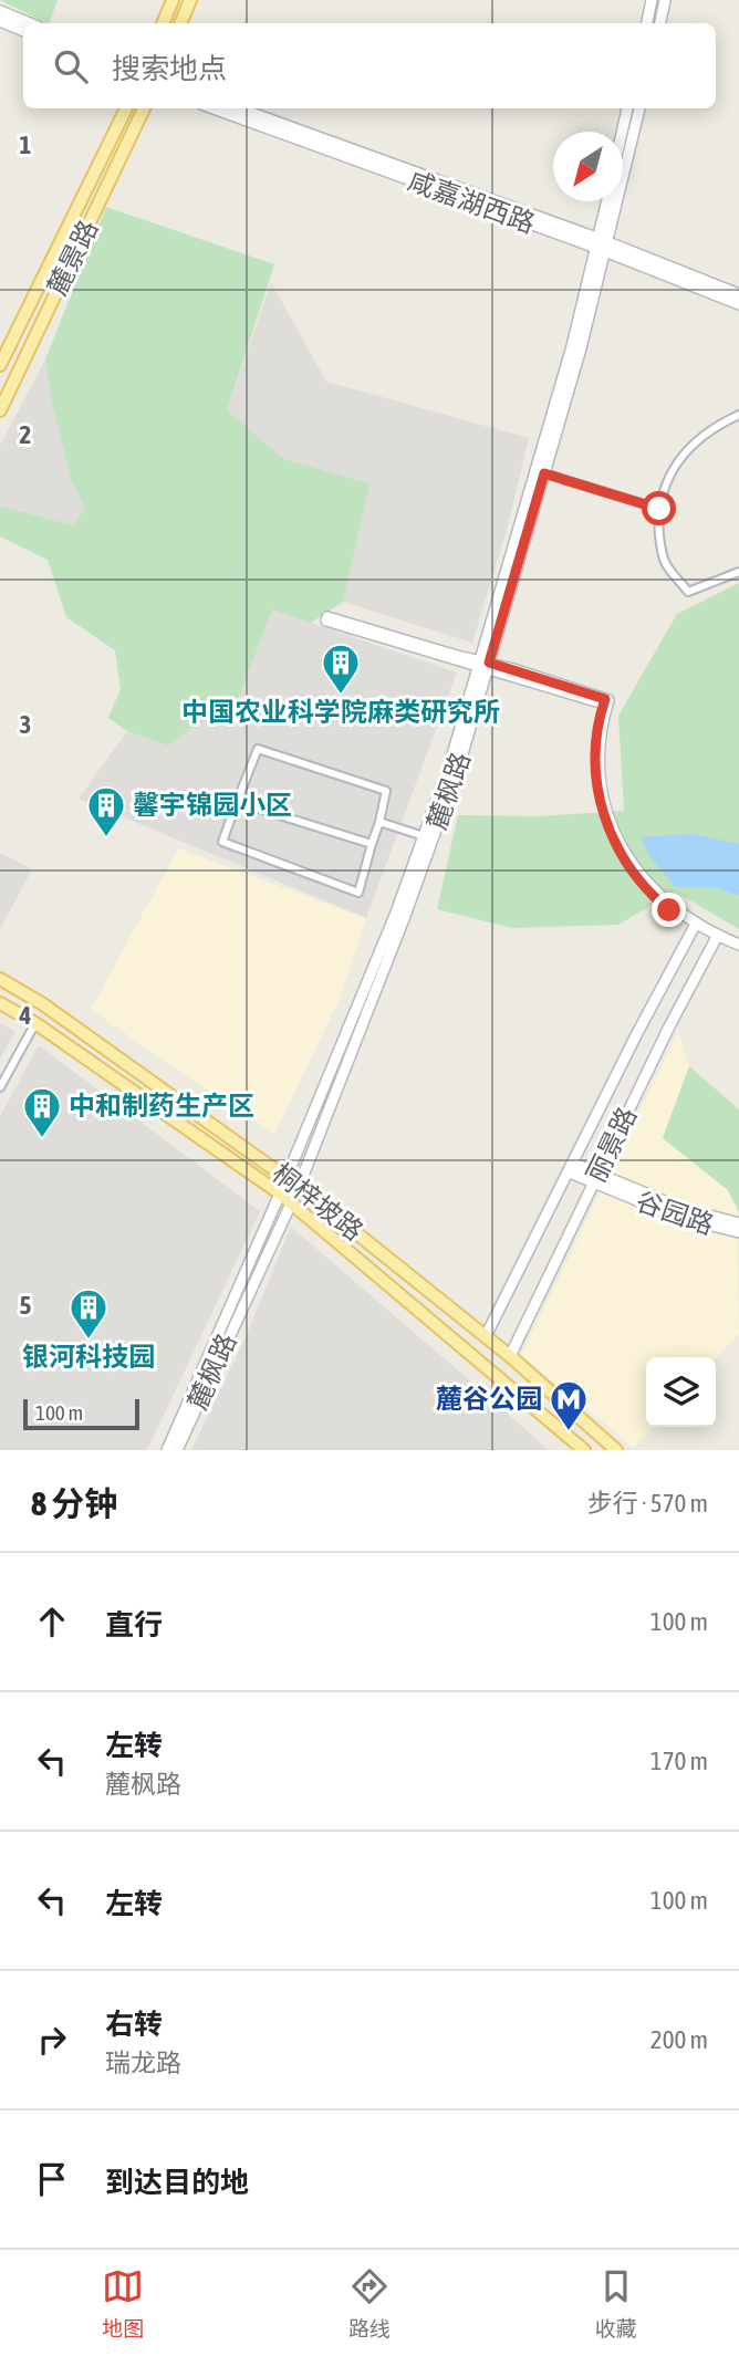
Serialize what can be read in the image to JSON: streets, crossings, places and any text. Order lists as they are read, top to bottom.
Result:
{
  "streets": {
    "main road": [
      "咸嘉湖西路",
      "麓景路",
      "麓枫路",
      "丽景路",
      "桐梓坡路",
      "谷园路"
    ]
  },
  "crossings": [
    ["咸嘉湖西路", "麓枫路"],
    ["麓枫路", "桐梓坡路"],
    ["丽景路", "桐梓坡路"],
    ["丽景路", "谷园路"]
  ],
  "places": {
    "building": [
      "中国农业科学院麻类研究所",
      "馨宇锦园小区",
      "中和制药生产区",
      "银河科技园"
    ],
    "metro station": ["麓谷公园"]
  },
  "scale_bar": "100 m",
  "north": "bottom left",
  "page": {
    "search": "搜索地点",
    "scale": "100 m",
    "heading": ["8 分钟", "步行 · 570 m"],
    "list": [
      ["直行", "100 m"],
      ["左转", "麓枫路", "170 m"],
      ["左转", "100 m"],
      ["右转", "瑞龙路", "200 m"],
      "到达目的地"
    ],
    "nav": ["地图", "路线", "收藏"]
  },
  "grid": {
    "rows": [
      "1",
      "2",
      "3",
      "4",
      "5"
    ]
  }
}
